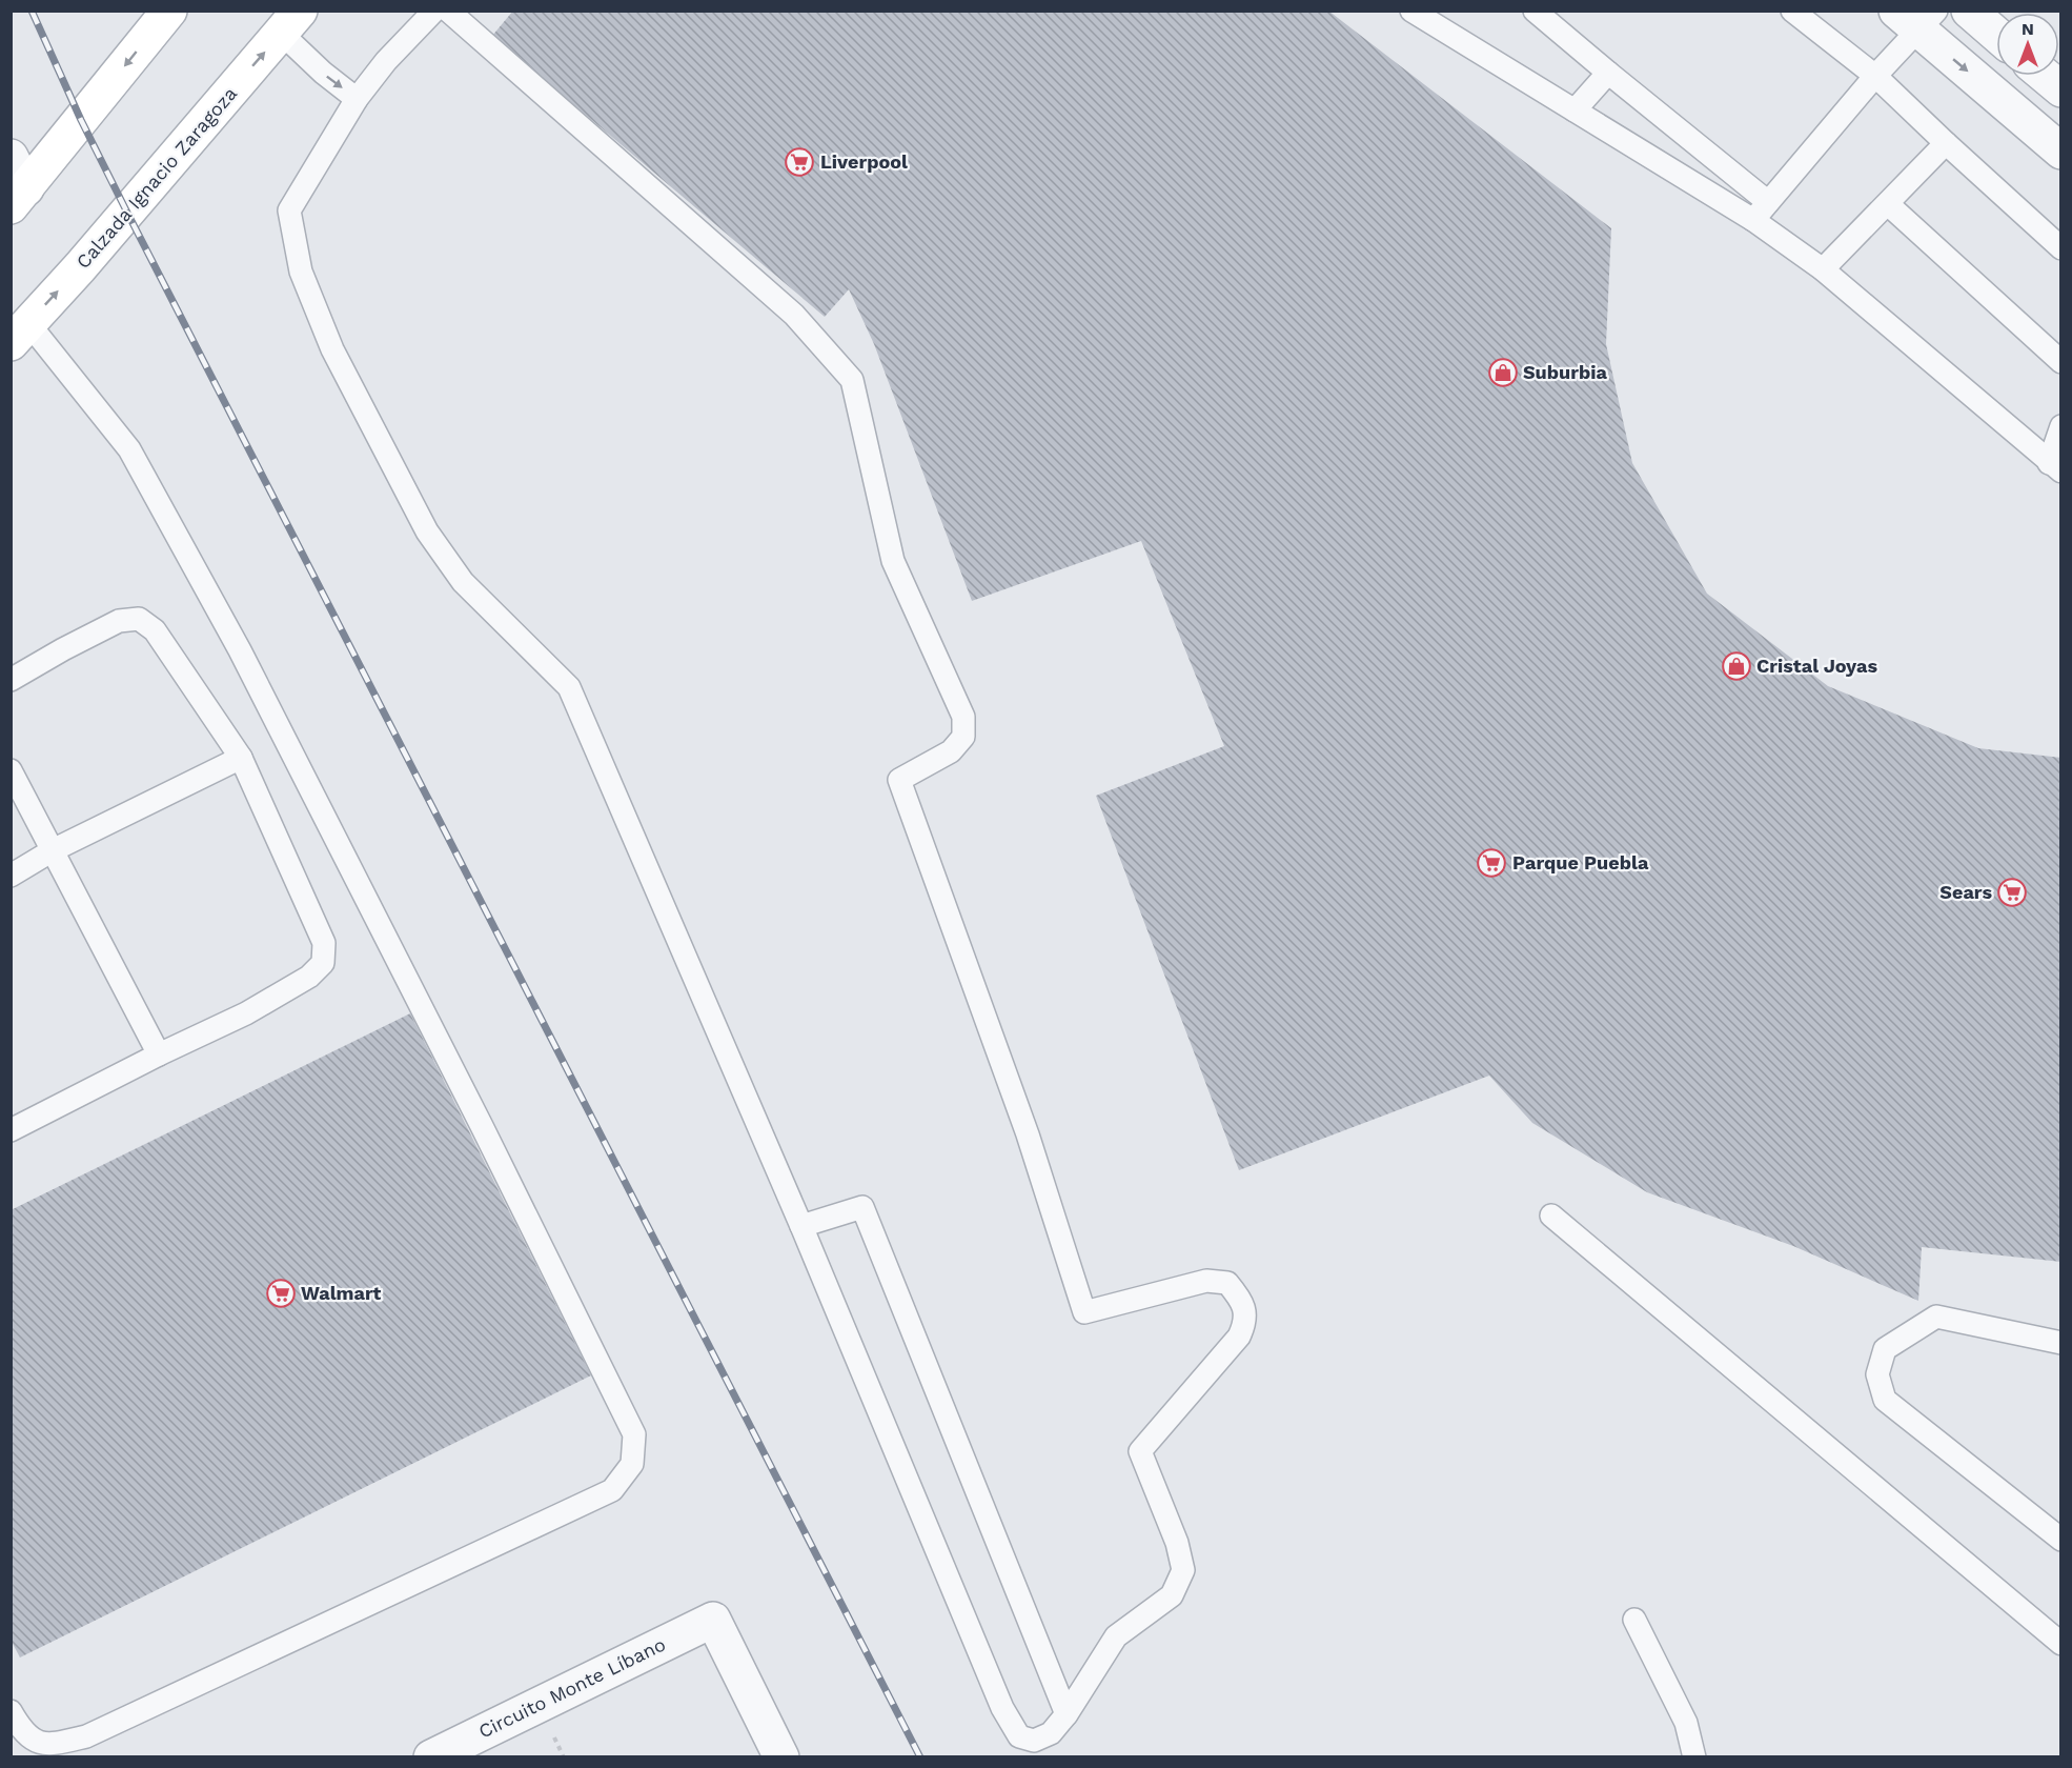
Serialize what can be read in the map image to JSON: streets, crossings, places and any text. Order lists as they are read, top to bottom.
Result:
{
  "streets": {
    "main road": ["Calzada Ignacio Zaragoza"],
    "street": ["Circuito Monte Líbano"]
  },
  "places": {
    "supermarket": [
      "Liverpool",
      "Parque Puebla",
      "Sears",
      "Walmart"
    ],
    "shop": ["Suburbia", "Cristal Joyas"]
  },
  "north": "top"
}
